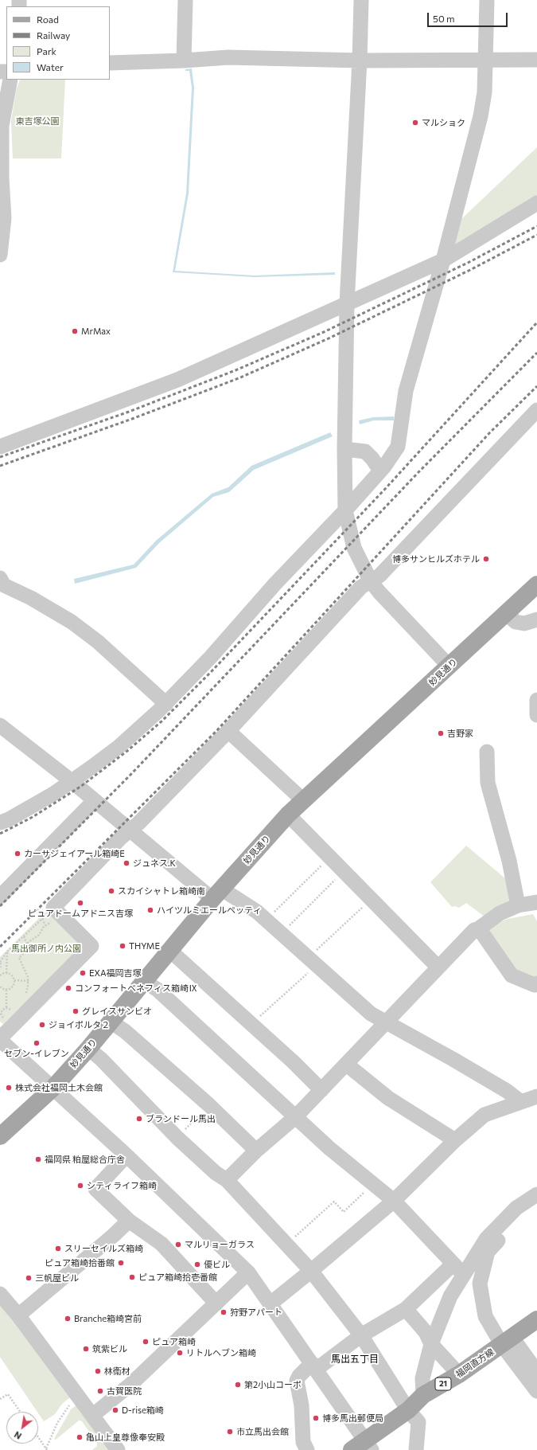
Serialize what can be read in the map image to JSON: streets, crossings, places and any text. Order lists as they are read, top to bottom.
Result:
{
  "streets": {
    "main road": ["妙見通り", "福岡直方線", "21"]
  },
  "districts": ["馬出五丁目"],
  "parks": ["東吉塚公園", "馬出御所ノ内公園"],
  "places": [
    "マルショク",
    "MrMax",
    "博多サンヒルズホテル",
    "吉野家",
    "カーサジェイアール箱崎E",
    "ジュネス.K",
    "スカイシャトレ箱崎南",
    "ピュアドームアドニス吉塚",
    "ハイツルミエールペッティ",
    "THYME",
    "EXA福岡吉塚",
    "コンフォートベネフィス箱崎Ⅸ",
    "グレイスサンビオ",
    "ジョイポルタ２",
    "セブン-イレブン",
    "株式会社福岡土木会館",
    "ブランドール馬出",
    "福岡県 粕屋総合庁舎",
    "シティライフ箱崎",
    "マルリョーガラス",
    "スリーセイルズ箱崎",
    "ピュア箱崎拾番館",
    "優ビル",
    "ピュア箱崎拾壱番館",
    "三帆屋ビル",
    "狩野アパート",
    "Branche箱崎宮前",
    "ピュア箱崎",
    "筑紫ビル",
    "リトルヘブン箱崎",
    "林衞材",
    "第2小山コーポ",
    "古賀医院",
    "D-rise箱崎",
    "博多馬出郵便局",
    "市立馬出会館",
    "亀山上皇尊像奉安殿"
  ],
  "legend": [
    "Road",
    "Railway",
    "Park",
    "Water"
  ],
  "scale_bar": "50 m",
  "north": "bottom left"
}
